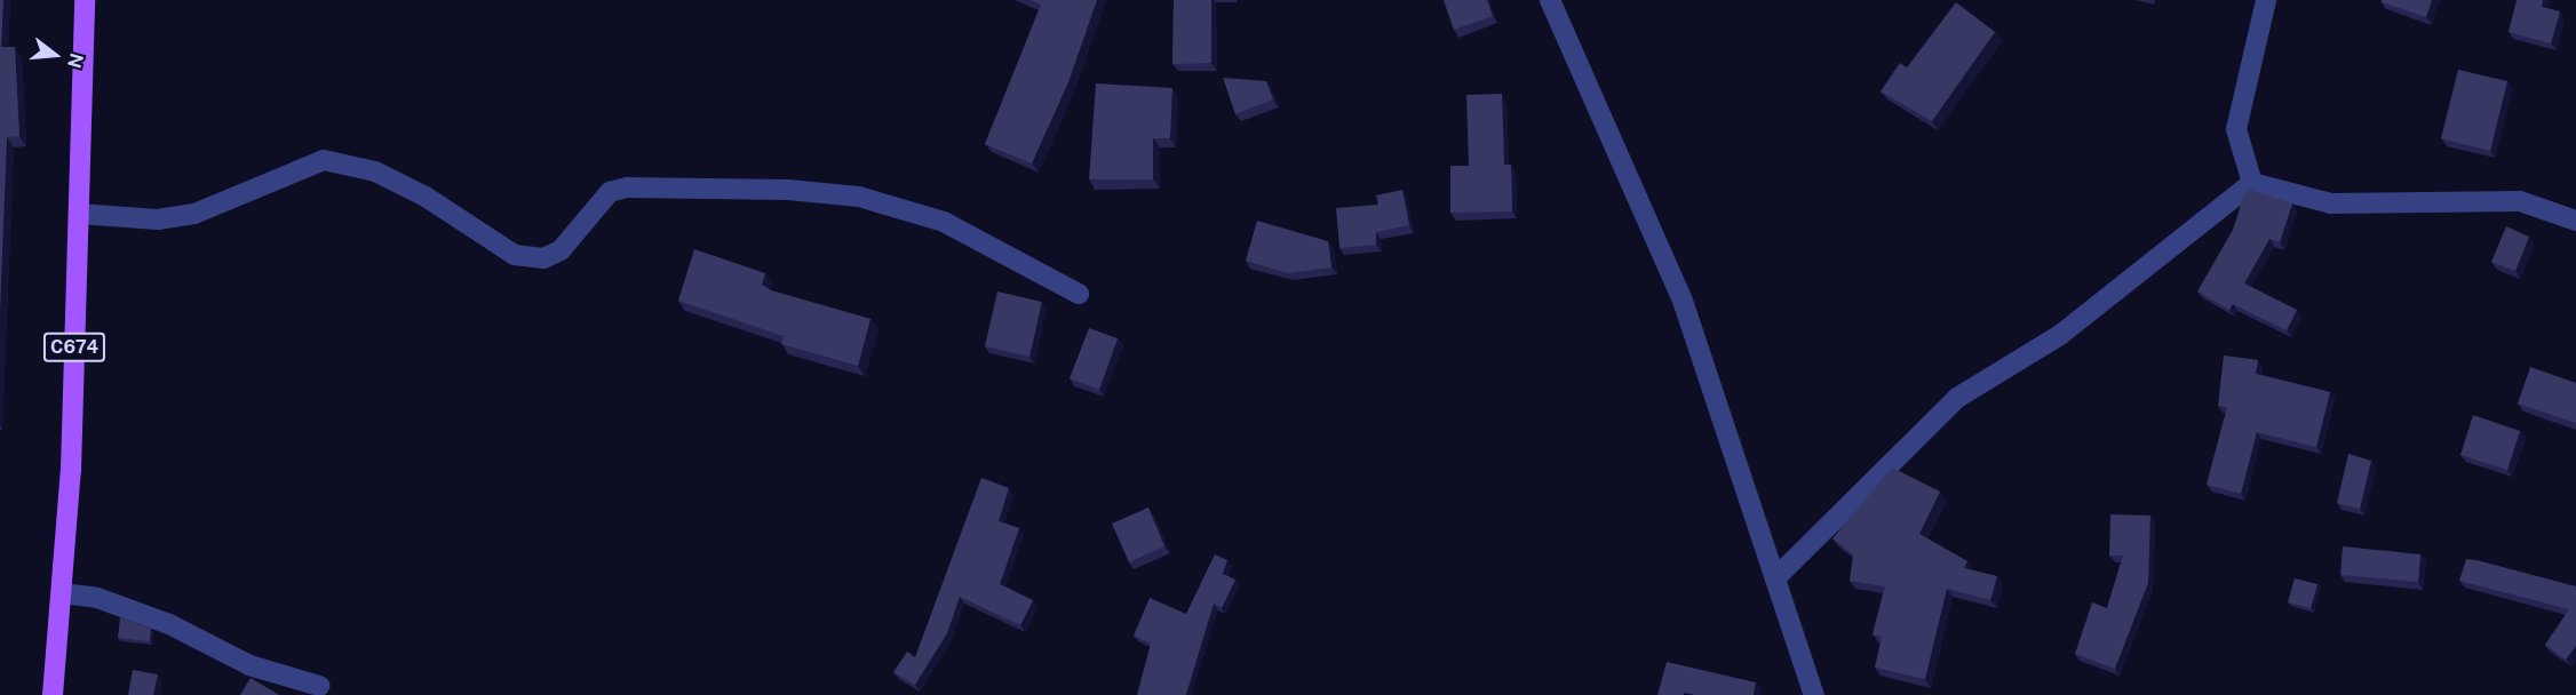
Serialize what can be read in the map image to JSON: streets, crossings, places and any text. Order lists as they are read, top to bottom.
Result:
{
  "streets": {
    "main road": ["C674"]
  },
  "north": "right"
}
